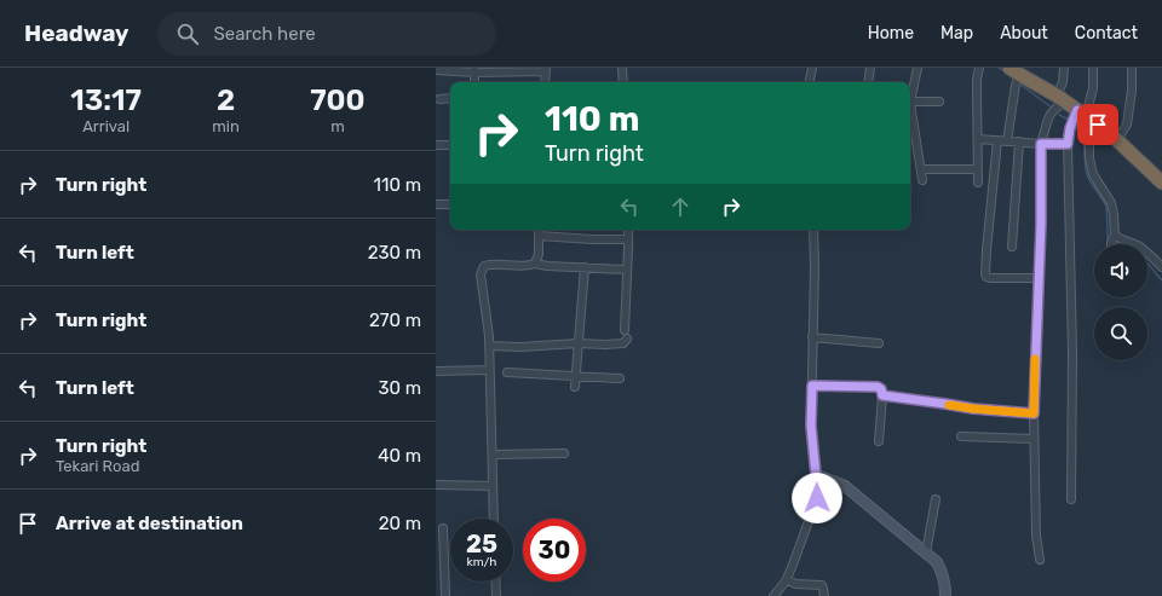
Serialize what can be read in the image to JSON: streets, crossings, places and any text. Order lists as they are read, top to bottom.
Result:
{
  "page": {
    "header": "Headway",
    "search": "Search here",
    "nav": [
      "Home",
      "Map",
      "About",
      "Contact"
    ],
    "eta": [
      "13:17",
      "Arrival",
      "2",
      "min",
      "700",
      "m"
    ],
    "turn": ["110 m", "Turn right"],
    "list": [
      {
        "name": "Turn right",
        "value": "110 m"
      },
      {
        "name": "Turn left",
        "value": "230 m"
      },
      {
        "name": "Turn right",
        "value": "270 m"
      },
      {
        "name": "Turn left",
        "value": "30 m"
      },
      {
        "name": "Turn right",
        "note": "Tekari Road",
        "value": "40 m"
      },
      {
        "name": "Arrive at destination",
        "value": "20 m"
      }
    ],
    "speed": "25 km/h",
    "limit": "30"
  }
}
